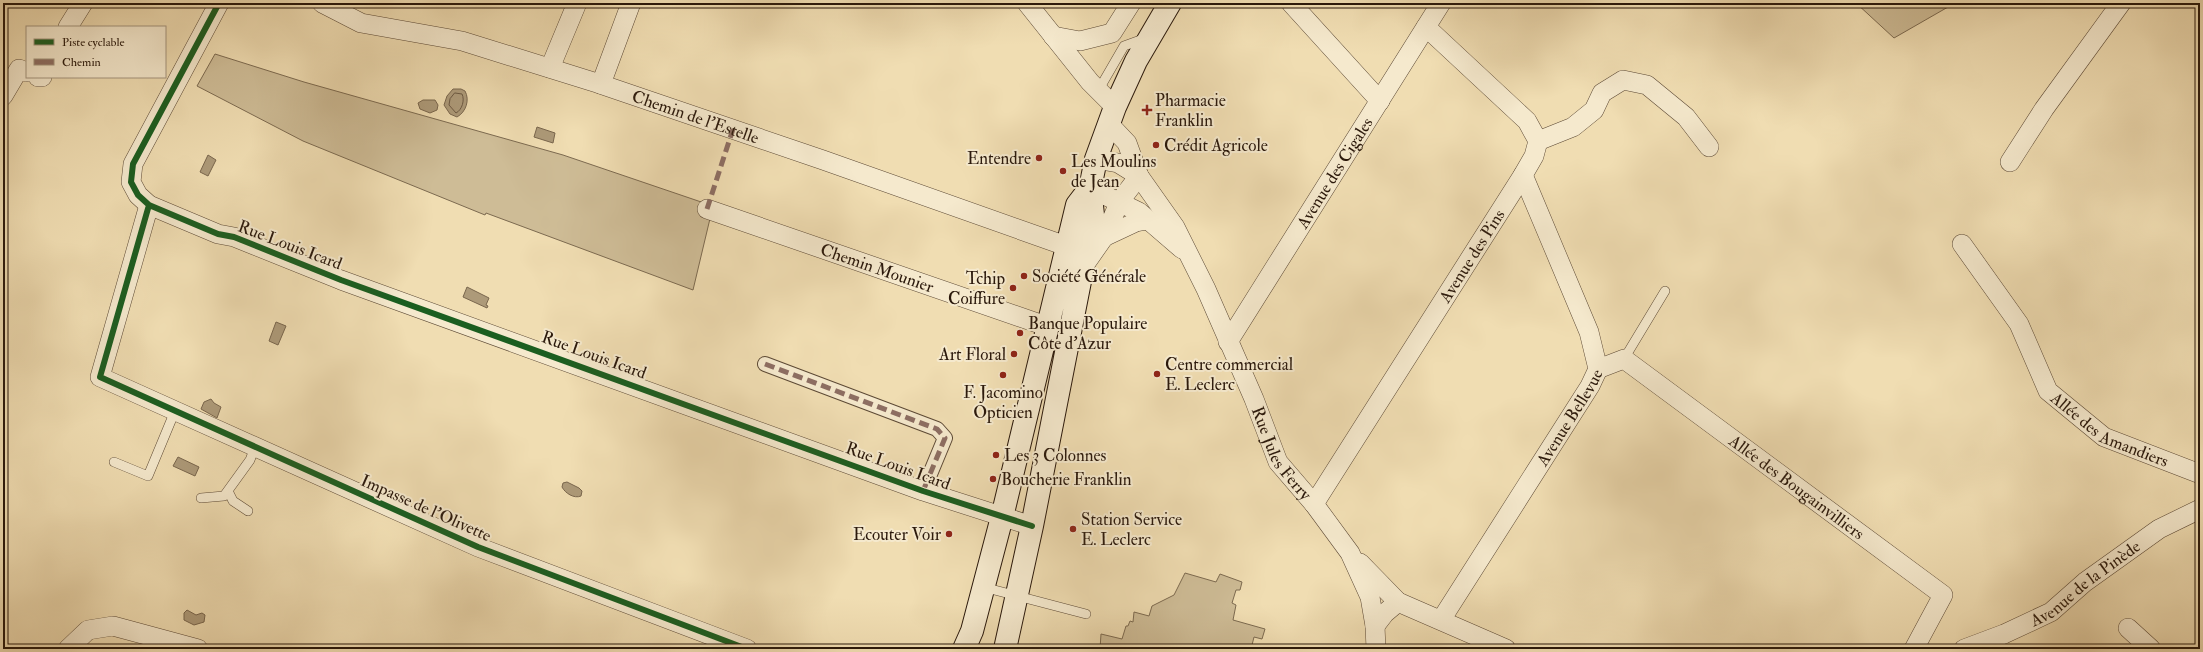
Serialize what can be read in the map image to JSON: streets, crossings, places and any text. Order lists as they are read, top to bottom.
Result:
{
  "streets": {
    "street": [
      "Chemin de l'Estelle",
      "Avenue des Cigales",
      "Rue Louis Icard",
      "Avenue des Pins",
      "Chemin Mounier",
      "Avenue Bellevue",
      "Allée des Amandiers",
      "Rue Jules Ferry",
      "Allée des Bougainvilliers",
      "Impasse de l'Olivette",
      "Avenue de la Pinède"
    ]
  },
  "crossings": [
    ["Avenue des Cigales", "Rue Jules Ferry"],
    ["Rue Louis Icard", "Impasse de l'Olivette"],
    ["Avenue des Pins", "Avenue Bellevue"],
    ["Avenue des Pins", "Rue Jules Ferry"]
  ],
  "places": {
    "health": ["Pharmacie Franklin"],
    "other": [
      "Crédit Agricole",
      "Entendre",
      "Les Moulins de Jean",
      "Société Générale",
      "Tchip Coiffure",
      "Banque Populaire Côte d'Azur",
      "Art Floral",
      "Centre commercial E. Leclerc",
      "F. Jacomino Opticien",
      "Les 3 Colonnes",
      "Boucherie Franklin",
      "Station Service E. Leclerc",
      "Ecouter Voir"
    ]
  },
  "legend": ["Piste cyclable", "Chemin"]
}
